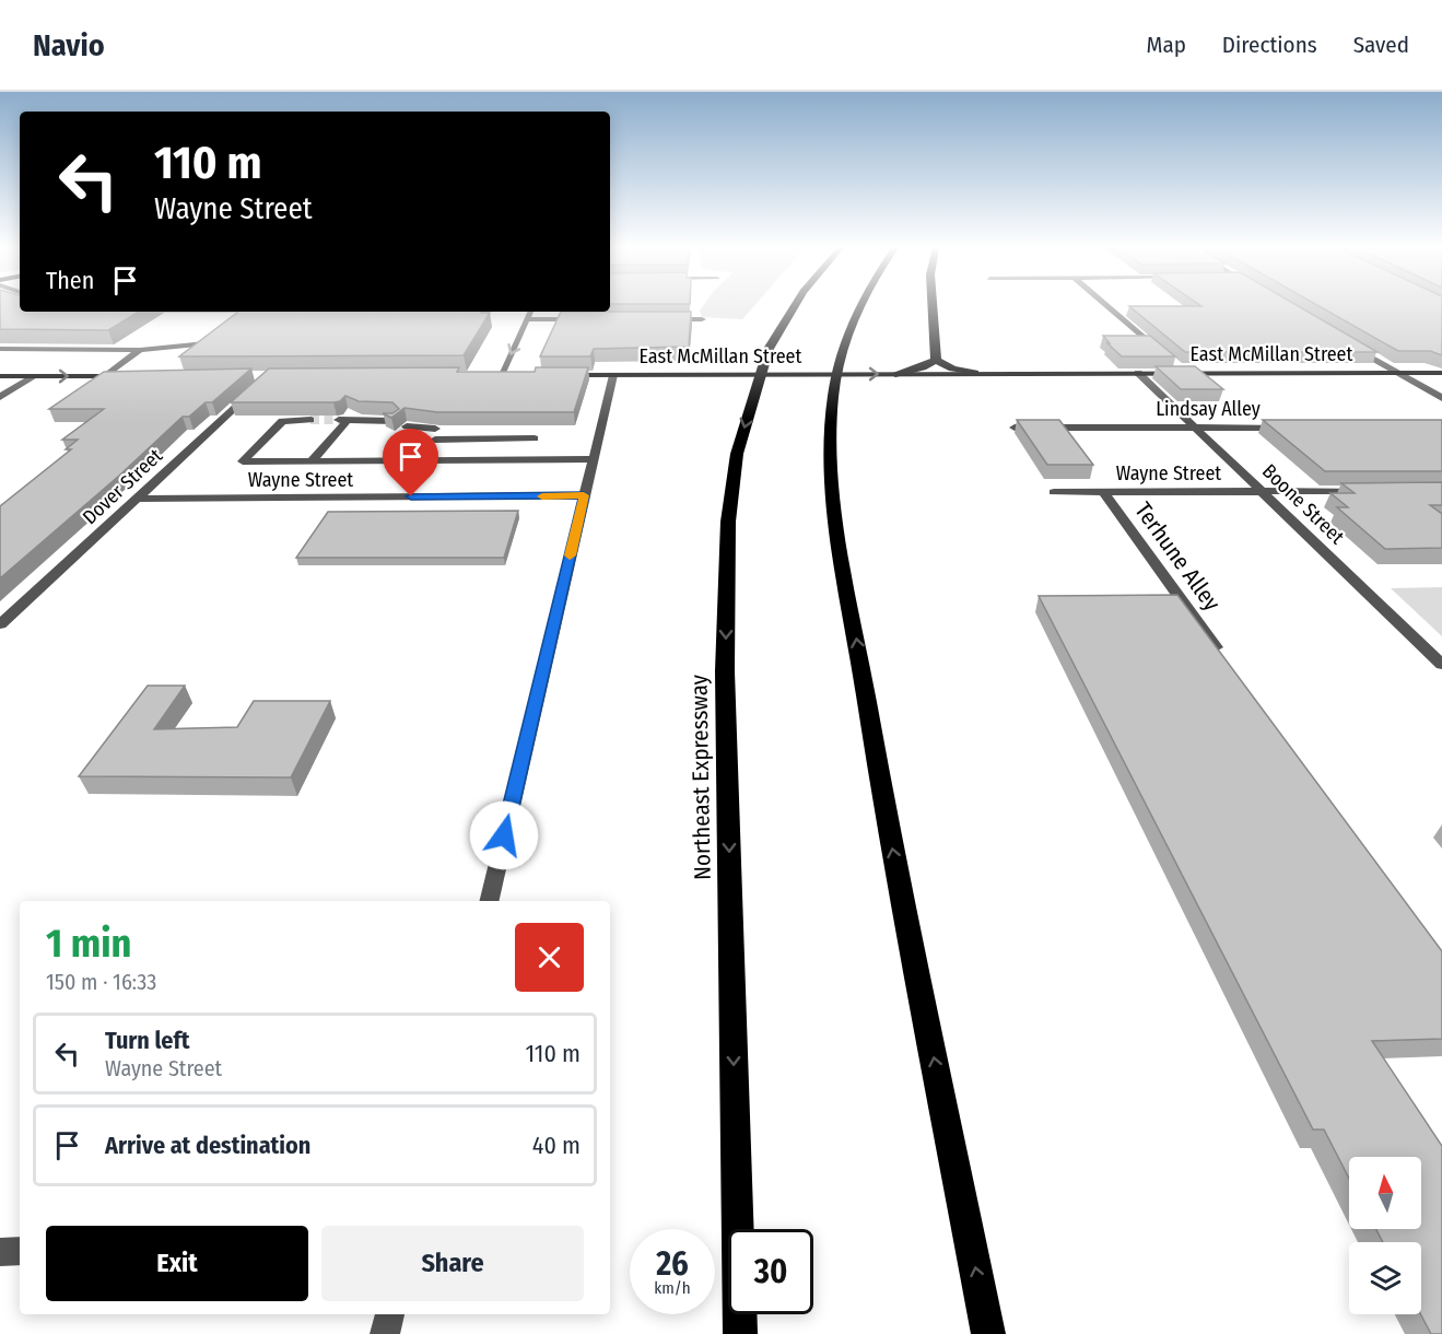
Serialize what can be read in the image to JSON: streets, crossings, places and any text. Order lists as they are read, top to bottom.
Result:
{
  "streets": {
    "highway": ["Northeast Expressway"],
    "main road": ["East McMillan Street"],
    "street": [
      "Lindsay Alley",
      "Wayne Street",
      "Dover Street",
      "Boone Street",
      "Terhune Alley"
    ]
  },
  "crossings": [
    ["East McMillan Street", "Boone Street"],
    ["Lindsay Alley", "Boone Street"],
    ["Wayne Street", "Dover Street"],
    ["Wayne Street", "Boone Street"],
    ["Wayne Street", "Terhune Alley"]
  ],
  "north": "top",
  "page": {
    "header": "Navio",
    "nav": ["Map", "Directions", "Saved"],
    "turn": ["110 m", "Wayne Street"],
    "then": "Then",
    "heading": ["1 min", "150 m · 16:33"],
    "list": [
      {
        "name": "Turn left",
        "note": "Wayne Street",
        "value": "110 m"
      },
      {
        "name": "Arrive at destination",
        "value": "40 m"
      }
    ],
    "buttons": ["Exit", "Share"],
    "speed": "26 km/h",
    "limit": "30"
  }
}
